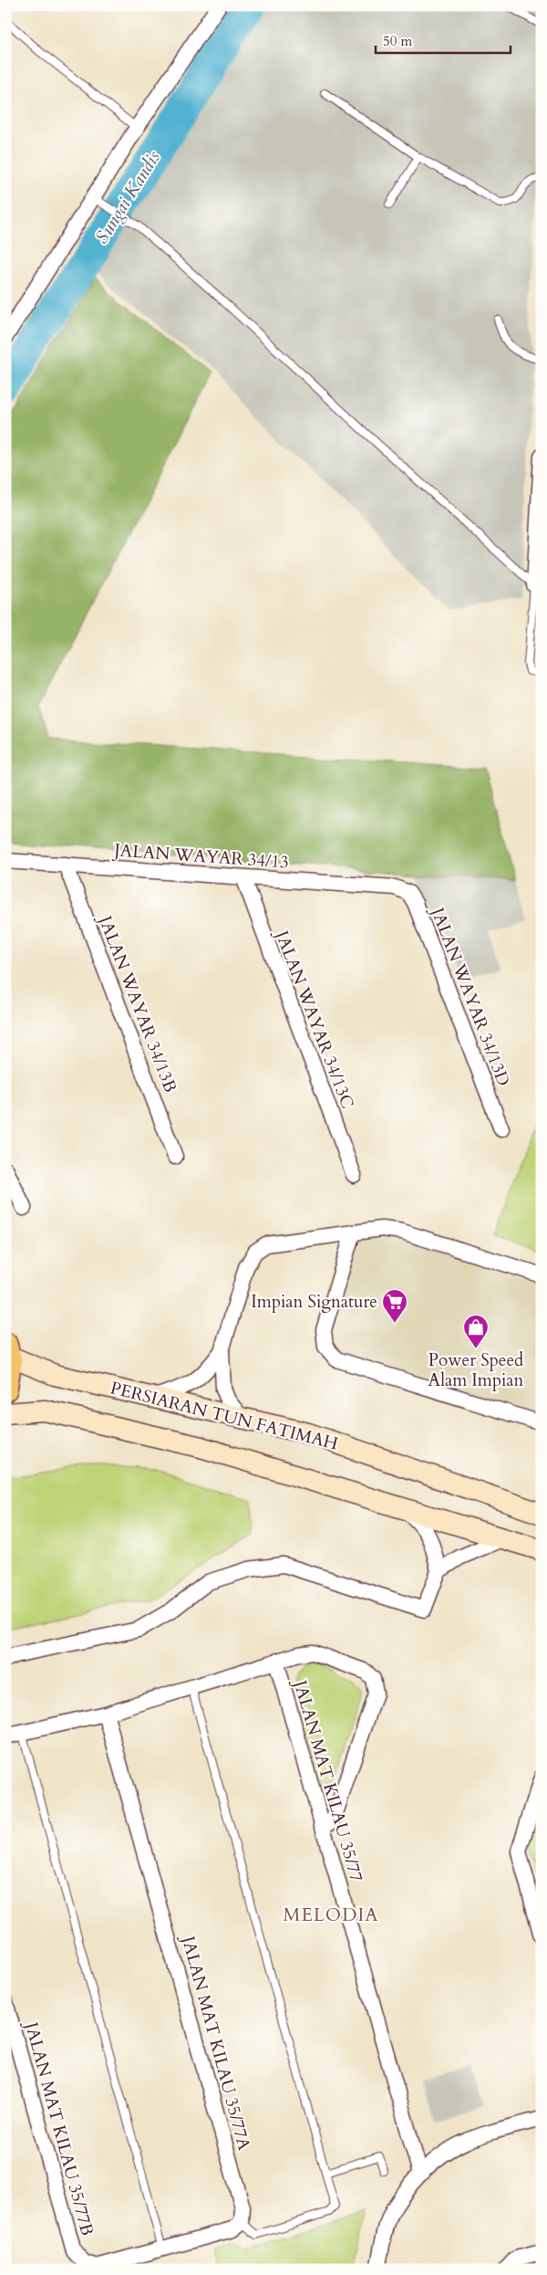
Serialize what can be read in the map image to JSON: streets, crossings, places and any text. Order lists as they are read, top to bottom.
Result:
{
  "streets": {
    "street": [
      "JALAN WAYAR 34/13",
      "JALAN WAYAR 34/13D",
      "JALAN WAYAR 34/13B",
      "JALAN WAYAR 34/13C",
      "PERSIARAN TUN FATIMAH",
      "JALAN MAT KILAU 35/77",
      "JALAN MAT KILAU 35/77A",
      "JALAN MAT KILAU 35/77B"
    ]
  },
  "crossings": [
    ["JALAN WAYAR 34/13", "JALAN WAYAR 34/13D"],
    ["JALAN WAYAR 34/13", "JALAN WAYAR 34/13B"],
    ["JALAN WAYAR 34/13", "JALAN WAYAR 34/13C"]
  ],
  "districts": ["MELODIA"],
  "water": ["Sungai Kandis"],
  "places": {
    "supermarket": ["Impian Signature"],
    "shop": ["Power Speed Alam Impian"]
  },
  "scale_bar": "50 m"
}
